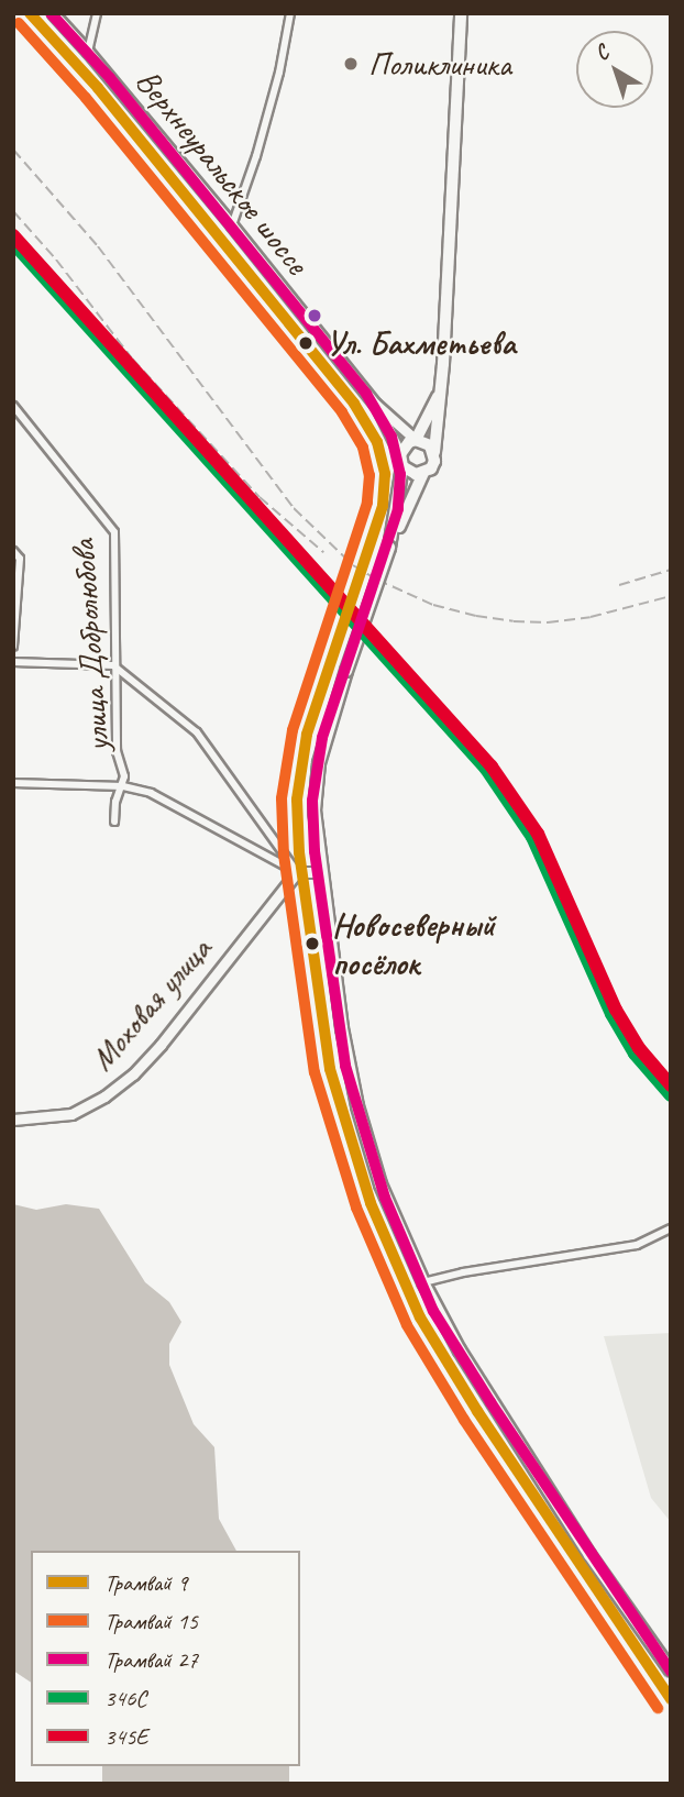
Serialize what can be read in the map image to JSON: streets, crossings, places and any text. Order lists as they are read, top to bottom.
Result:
{
  "streets": {
    "main road": ["Верхнеуральское шоссе", "Моховая улица"],
    "street": ["улица Добролюбова"]
  },
  "places": ["Поликлиника", "Ул. Бахметьева", "Новосеверный посёлок"],
  "lines": [
    "tram line 9",
    "tram line 27",
    "tram line 15",
    "transit line 345Е",
    "transit line 346С"
  ],
  "legend": [
    "Трамвай 9",
    "Трамвай 15",
    "Трамвай 27",
    "346С",
    "345Е"
  ],
  "north": "top left"
}
